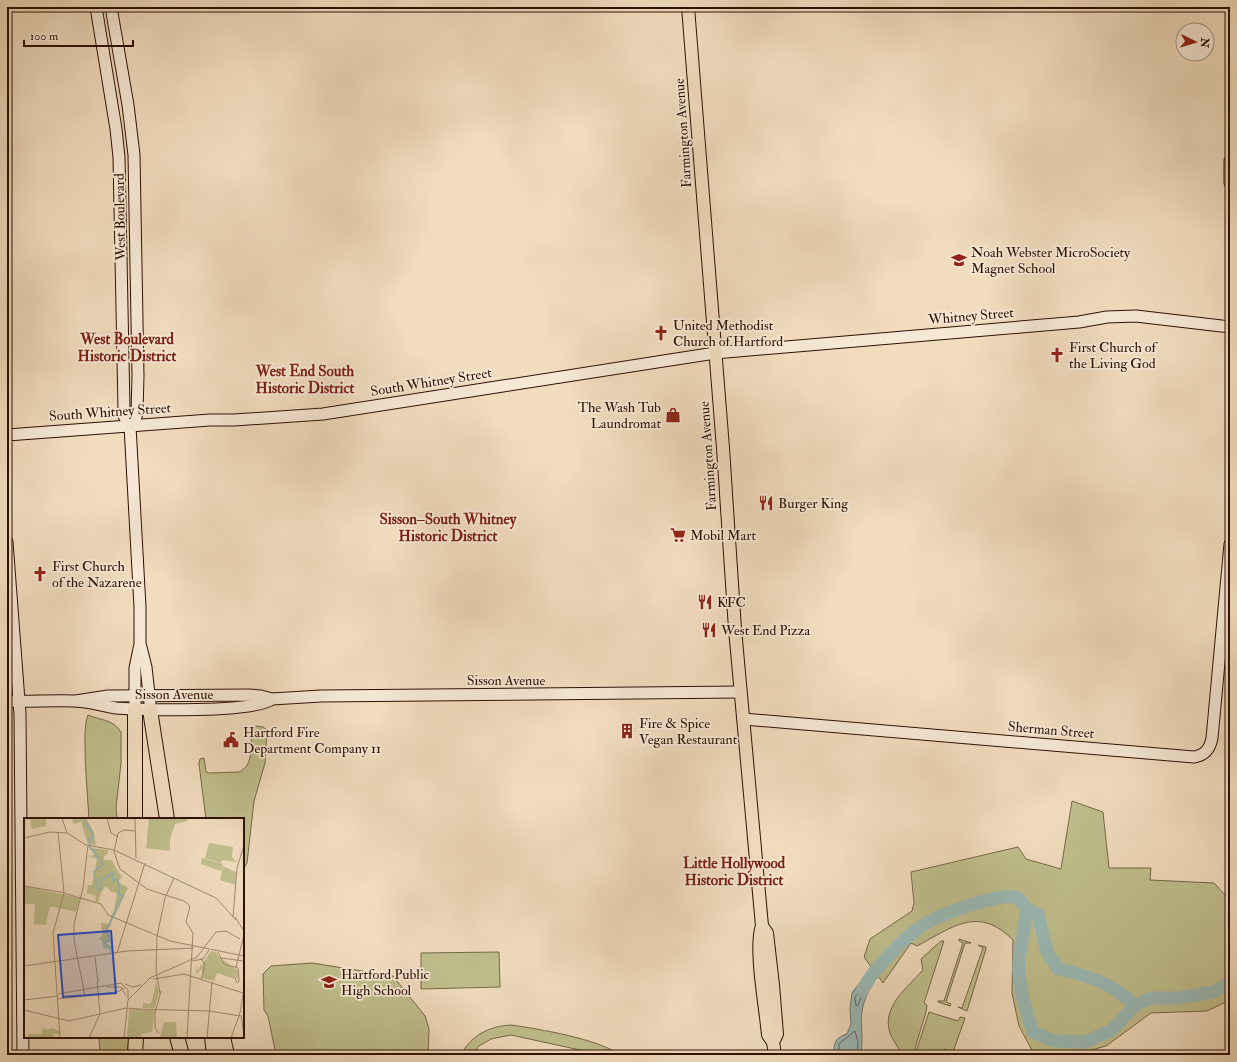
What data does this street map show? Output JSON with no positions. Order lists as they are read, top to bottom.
{
  "streets": {
    "main road": [
      "Farmington Avenue",
      "West Boulevard",
      "Whitney Street",
      "South Whitney Street",
      "Sisson Avenue",
      "Sherman Street"
    ]
  },
  "crossings": [
    ["Farmington Avenue", "Whitney Street"],
    ["Farmington Avenue", "South Whitney Street"],
    ["Farmington Avenue", "Sisson Avenue"],
    ["Farmington Avenue", "Sherman Street"],
    ["West Boulevard", "South Whitney Street"],
    ["West Boulevard", "Sisson Avenue"],
    ["Whitney Street", "South Whitney Street"]
  ],
  "districts": [
    "West Boulevard Historic District",
    "West End South Historic District",
    "Sisson–South Whitney Historic District",
    "Little Hollywood Historic District"
  ],
  "places": {
    "school or university": ["Noah Webster MicroSociety Magnet School", "Hartford Public High School"],
    "church": ["United Methodist Church of Hartford", "First Church of the Living God", "First Church of the Nazarene"],
    "shop": ["The Wash Tub Laundromat"],
    "restaurant": ["Burger King", "KFC", "West End Pizza"],
    "supermarket": ["Mobil Mart"],
    "building": ["Fire & Spice Vegan Restaurant"],
    "public building": ["Hartford Fire Department Company 11"]
  },
  "scale_bar": "100 m",
  "north": "right"
}
